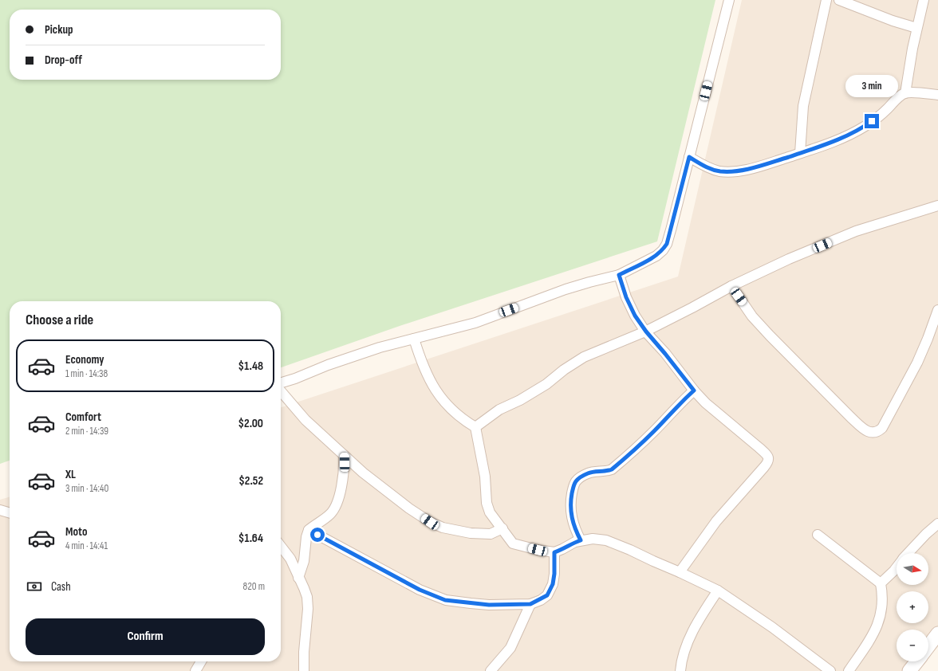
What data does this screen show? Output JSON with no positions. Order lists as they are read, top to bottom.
{
  "north": "right",
  "page": {
    "banner": ["Pickup", "Drop-off"],
    "bubble": "3 min",
    "heading": "Choose a ride",
    "list": [
      {
        "name": "Economy",
        "note": "1 min · 14:38",
        "value": "$1.48"
      },
      {
        "name": "Comfort",
        "note": "2 min · 14:39",
        "value": "$2.00"
      },
      {
        "name": "XL",
        "note": "3 min · 14:40",
        "value": "$2.52"
      },
      {
        "name": "Moto",
        "note": "4 min · 14:41",
        "value": "$1.64"
      }
    ],
    "map_buttons": ["+", "−"],
    "pay": ["Cash", "820 m"],
    "buttons": "Confirm"
  }
}
